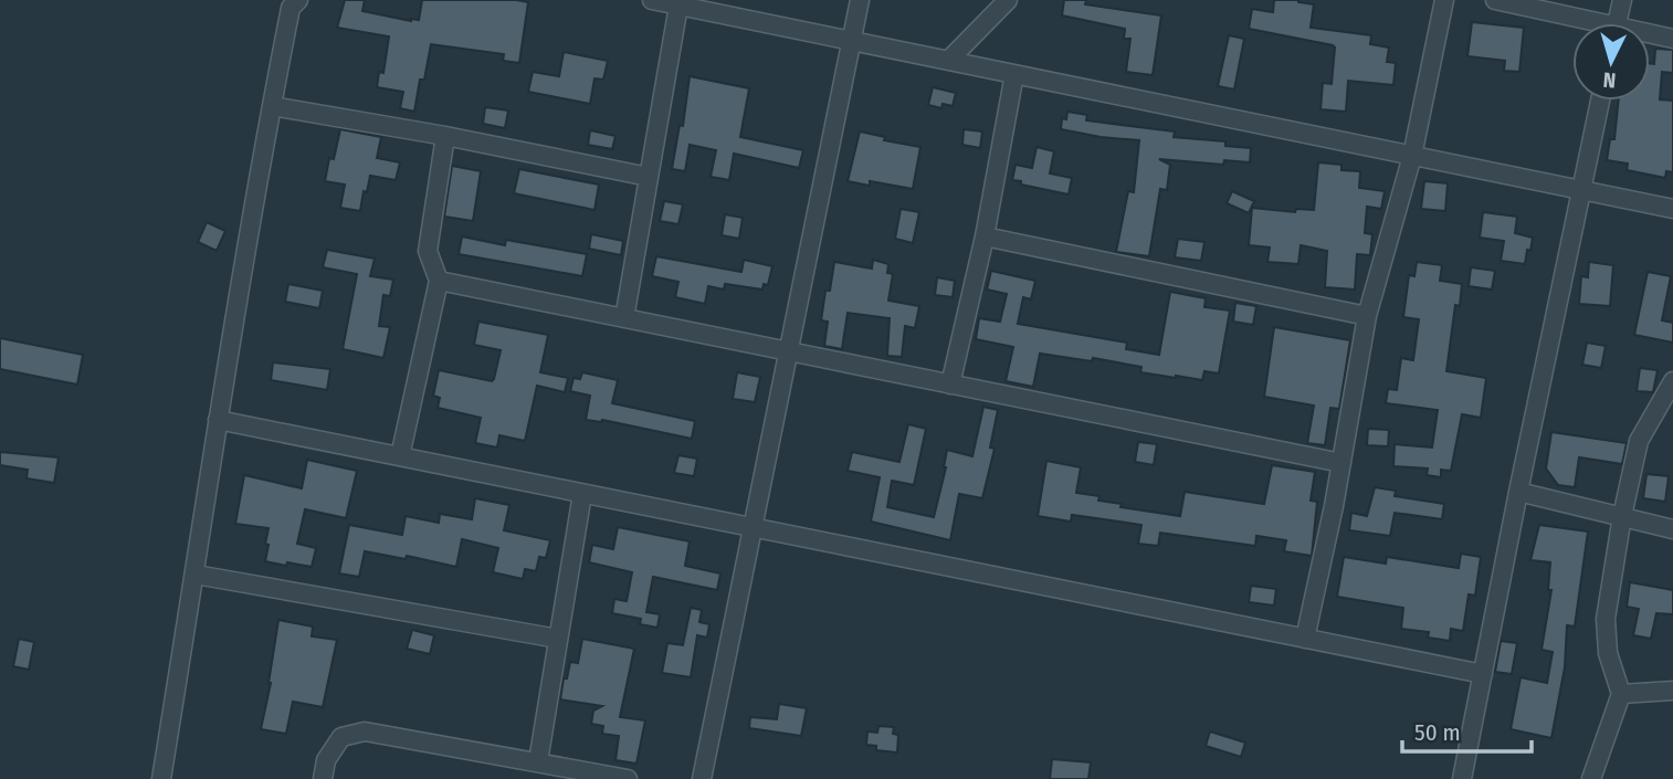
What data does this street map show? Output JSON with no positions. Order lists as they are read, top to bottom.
{
  "scale_bar": "50 m",
  "north": "bottom"
}
